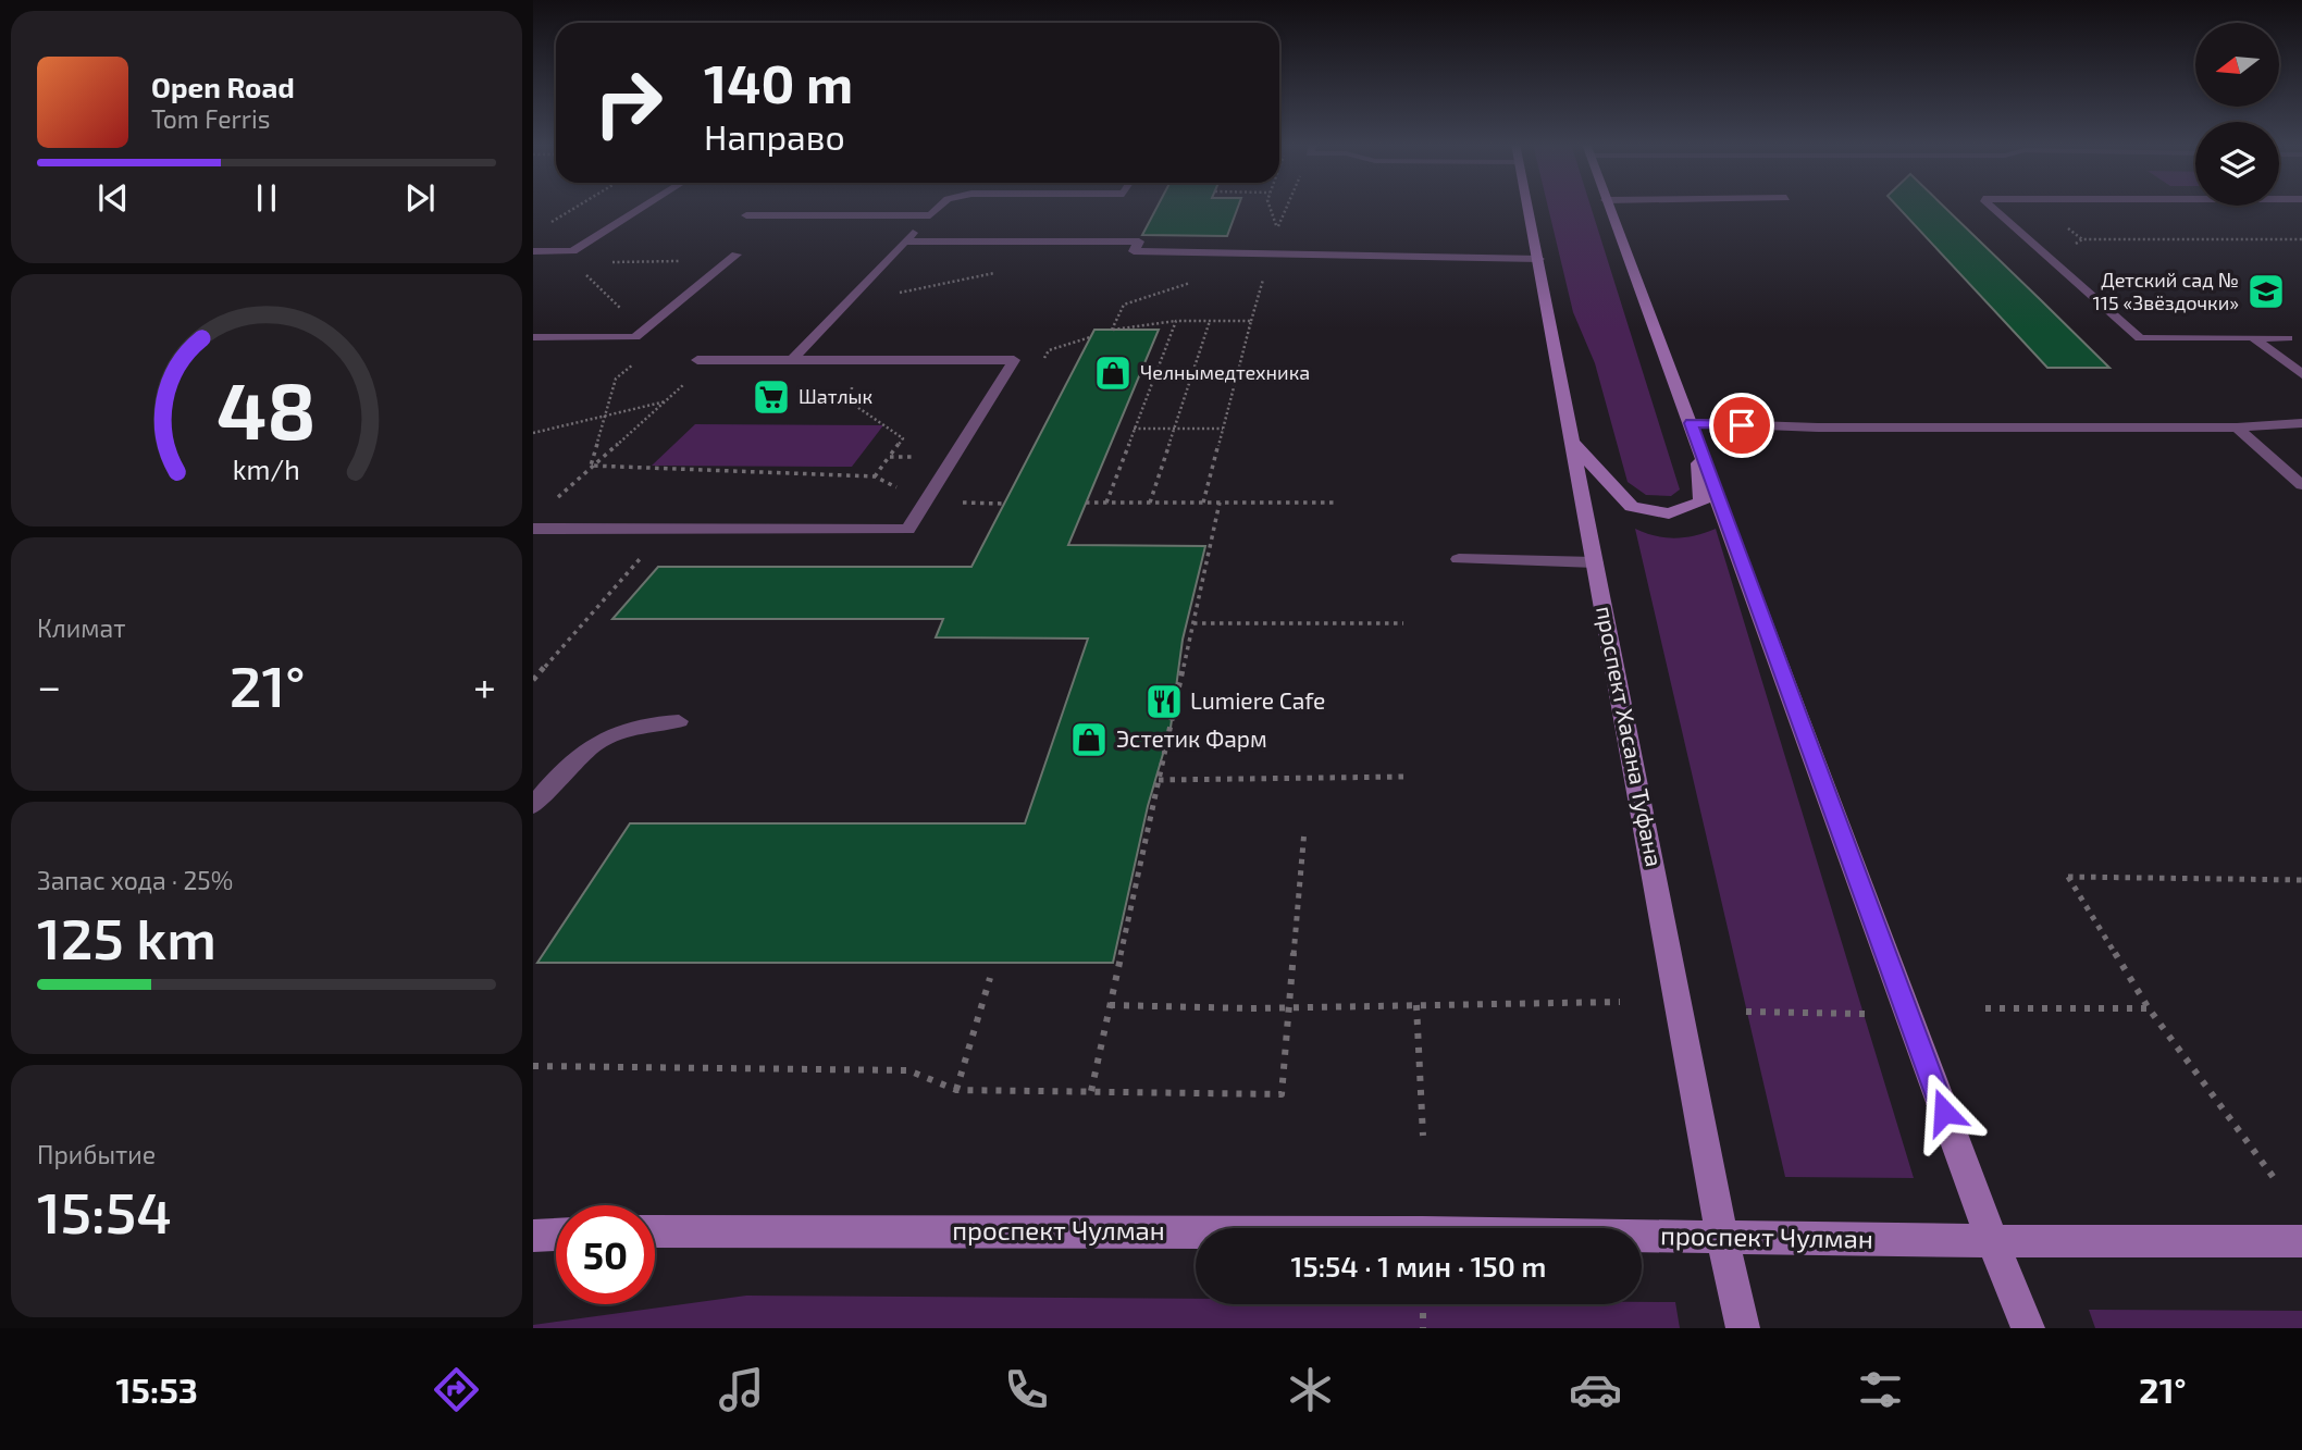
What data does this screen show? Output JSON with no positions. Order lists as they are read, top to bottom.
{
  "streets": {
    "main road": ["проспект Хасана Туфана", "проспект Чулман"]
  },
  "crossings": [
    ["проспект Хасана Туфана", "проспект Чулман"]
  ],
  "places": {
    "school or university": ["Детский сад № 115 «Звёздочки»"],
    "shop": ["Челнымедтехника", "Эстетик Фарм"],
    "supermarket": ["Шатлык"],
    "restaurant": ["Lumiere Cafe"]
  },
  "north": "left",
  "page": {
    "turn": ["140 m", "Направо"],
    "song": ["Open Road", "Tom Ferris"],
    "tile": [
      "Климат",
      ["Запас хода · 25%", "125 km"],
      ["Прибытие", "15:54"]
    ],
    "heat": ["−", "21°", "+"],
    "limit": "50",
    "trip": "15:54 · 1 мин · 150 m",
    "tabs": ["15:53", "21°"],
    "gauge": ["48", "km/h"]
  }
}
